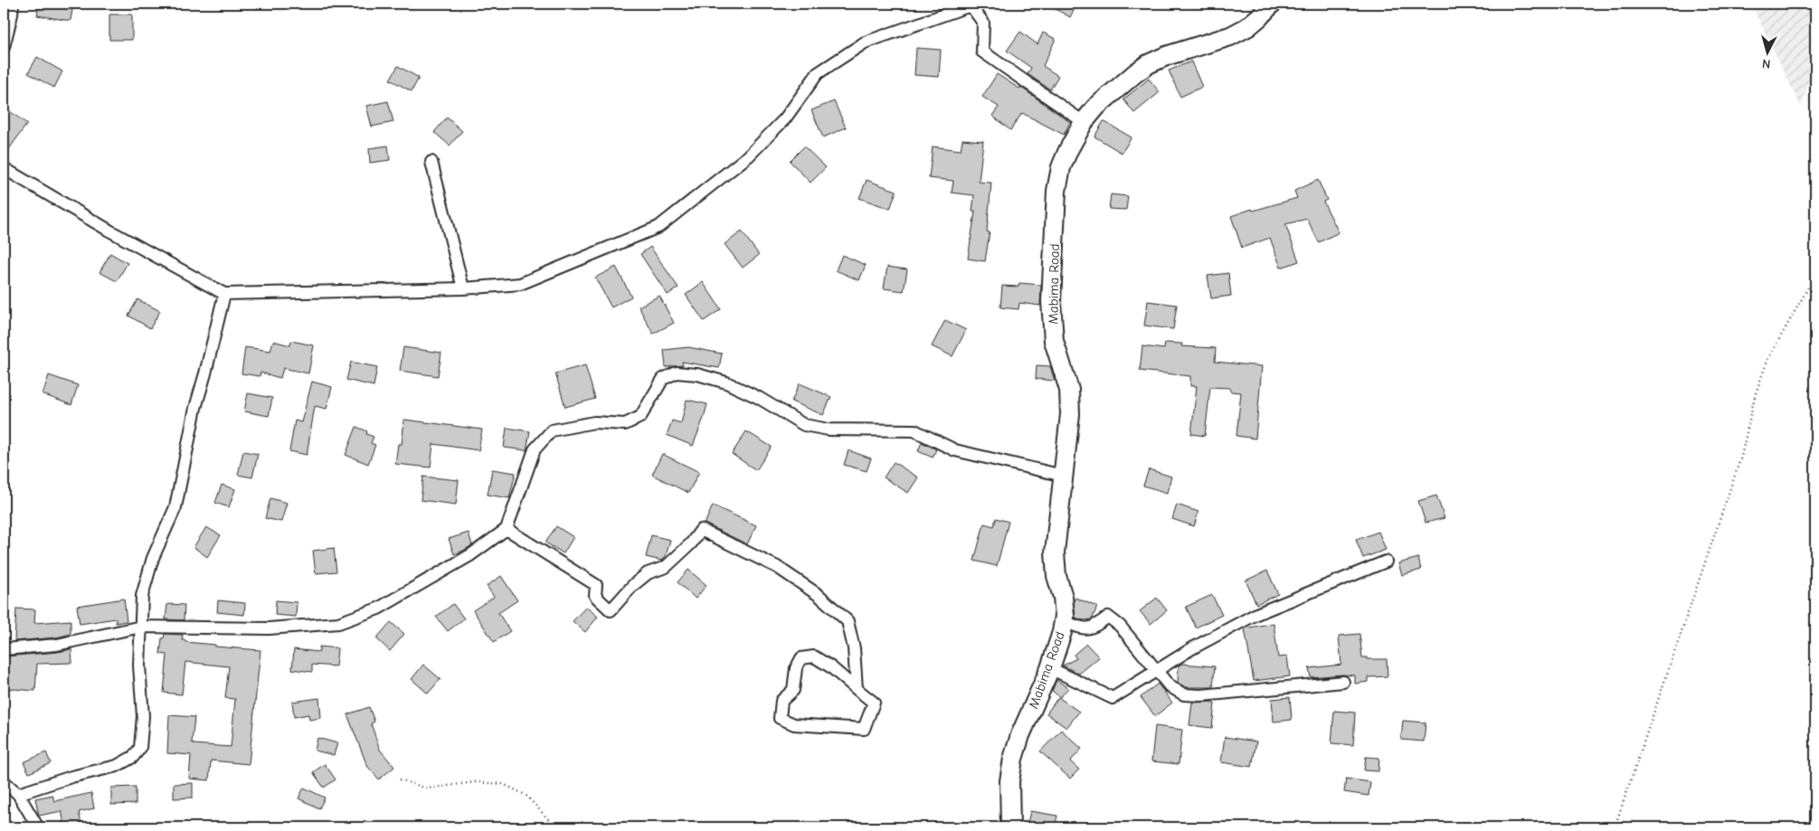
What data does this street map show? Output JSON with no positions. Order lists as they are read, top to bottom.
{
  "streets": {
    "main road": ["Mabima Road"]
  },
  "north": "bottom"
}
